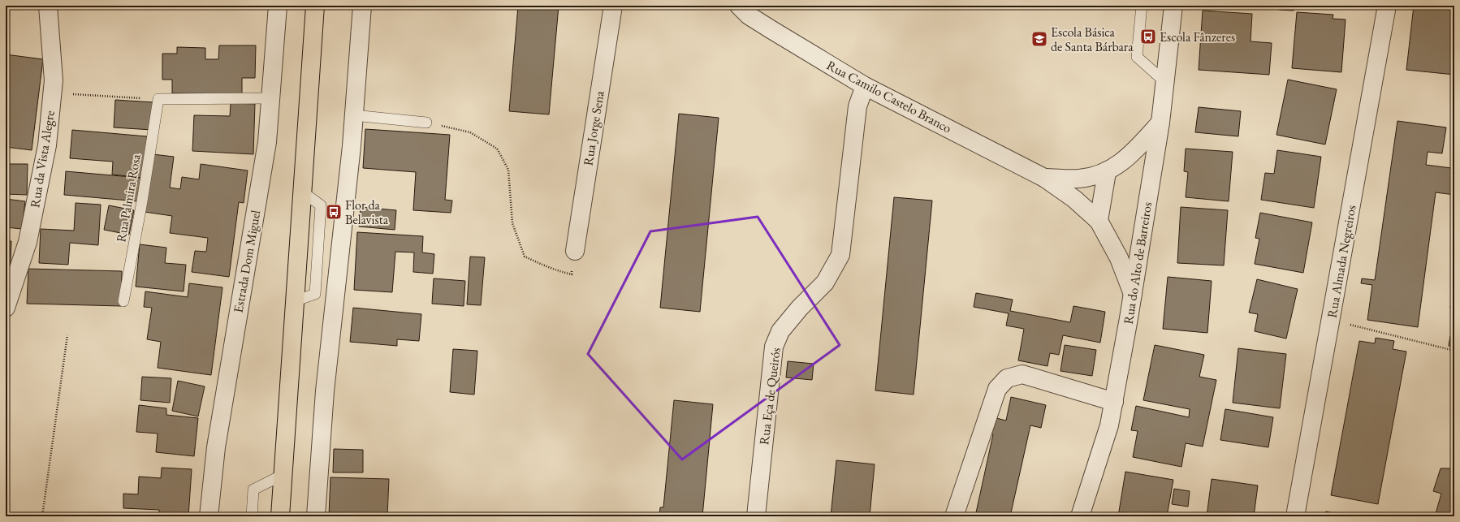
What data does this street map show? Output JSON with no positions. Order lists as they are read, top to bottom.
{
  "streets": {
    "street": [
      "Rua Camilo Castelo Branco",
      "Rua Jorge Sena",
      "Rua da Vista Alegre",
      "Estrada Dom Miguel",
      "Rua Almada Negreiros",
      "Rua do Alto de Barreiros",
      "Rua Eça de Queirós"
    ],
    "lane": ["Rua Palmira Rosa"]
  },
  "crossings": [
    ["Rua Camilo Castelo Branco", "Rua do Alto de Barreiros"],
    ["Rua Camilo Castelo Branco", "Rua Eça de Queirós"]
  ],
  "places": {
    "bus stop": ["Escola Fânzeres", "Flor da Belavista"],
    "school or university": ["Escola Básica de Santa Bárbara"]
  }
}
